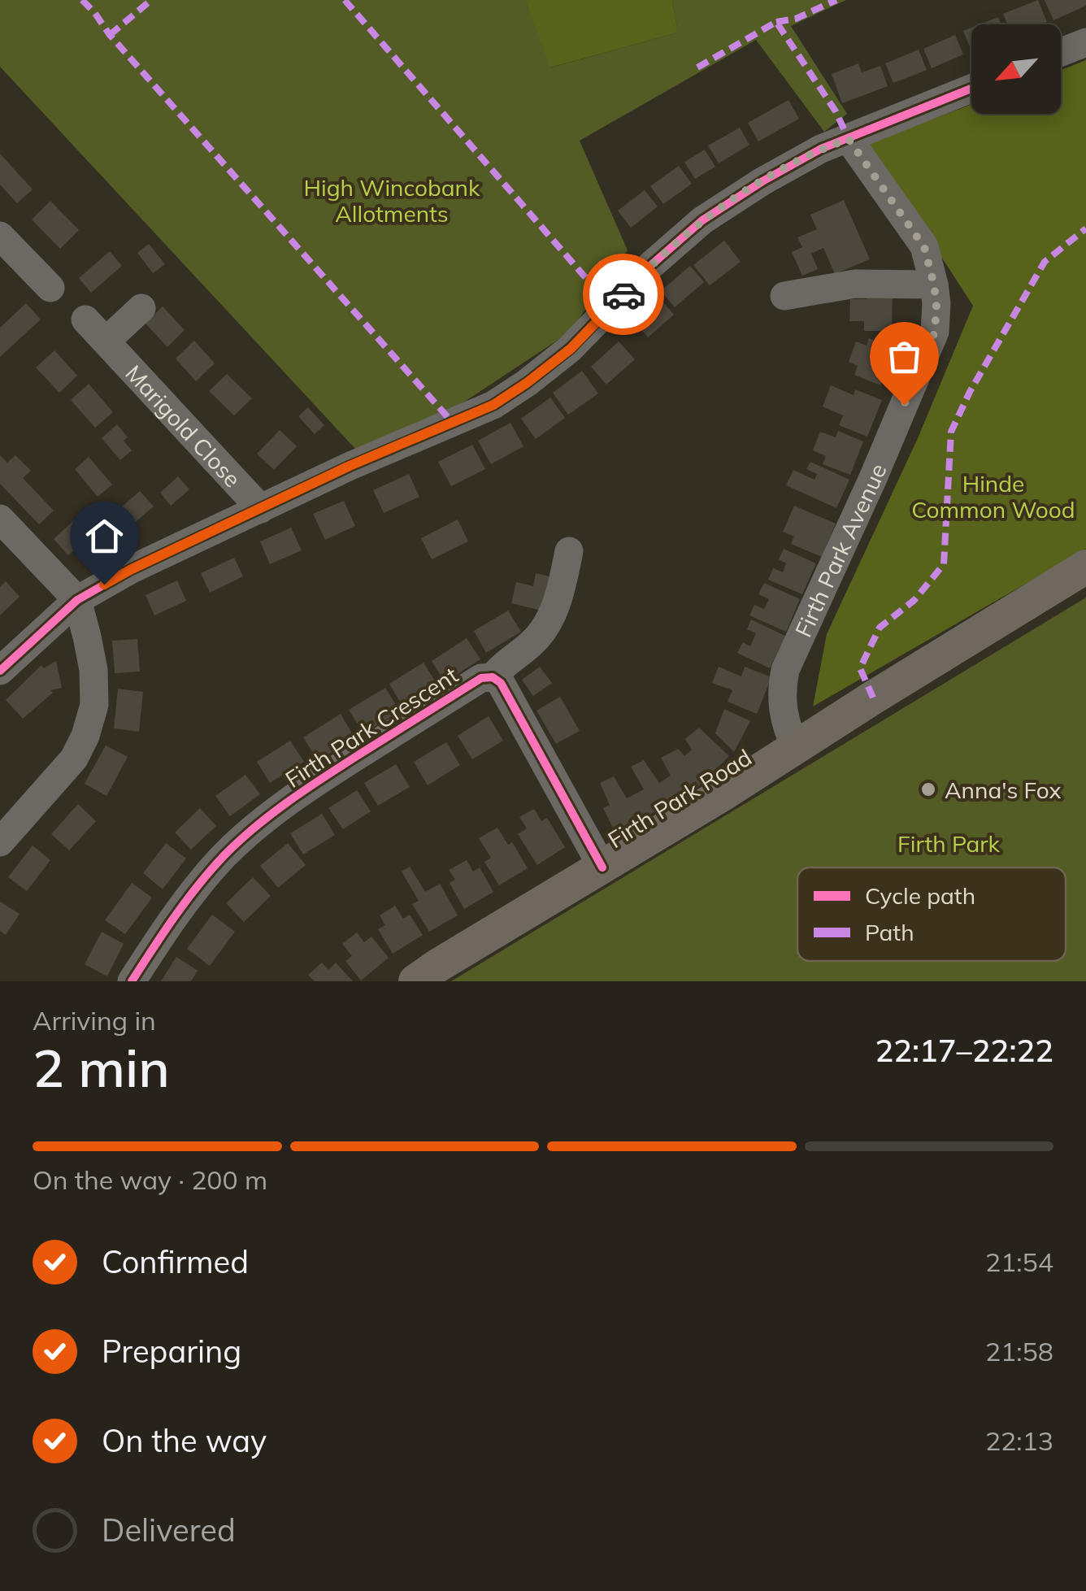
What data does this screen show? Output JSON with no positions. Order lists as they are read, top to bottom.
{
  "streets": {
    "main road": ["Firth Park Road"],
    "street": ["Marigold Close", "Firth Park Avenue", "Firth Park Crescent"]
  },
  "crossings": [
    ["Firth Park Avenue", "Firth Park Road"],
    ["Firth Park Crescent", "Firth Park Road"]
  ],
  "parks": ["High Wincobank Allotments", "Hinde Common Wood", "Firth Park"],
  "places": ["Anna's Fox"],
  "legend": ["Cycle path", "Path"],
  "north": "bottom left",
  "page": {
    "heading": ["2 min", "Arriving in", "22:17–22:22"],
    "bar": "On the way · 200 m",
    "list": [
      ["Confirmed", "21:54"],
      ["Preparing", "21:58"],
      ["On the way", "22:13"],
      "Delivered"
    ]
  }
}
